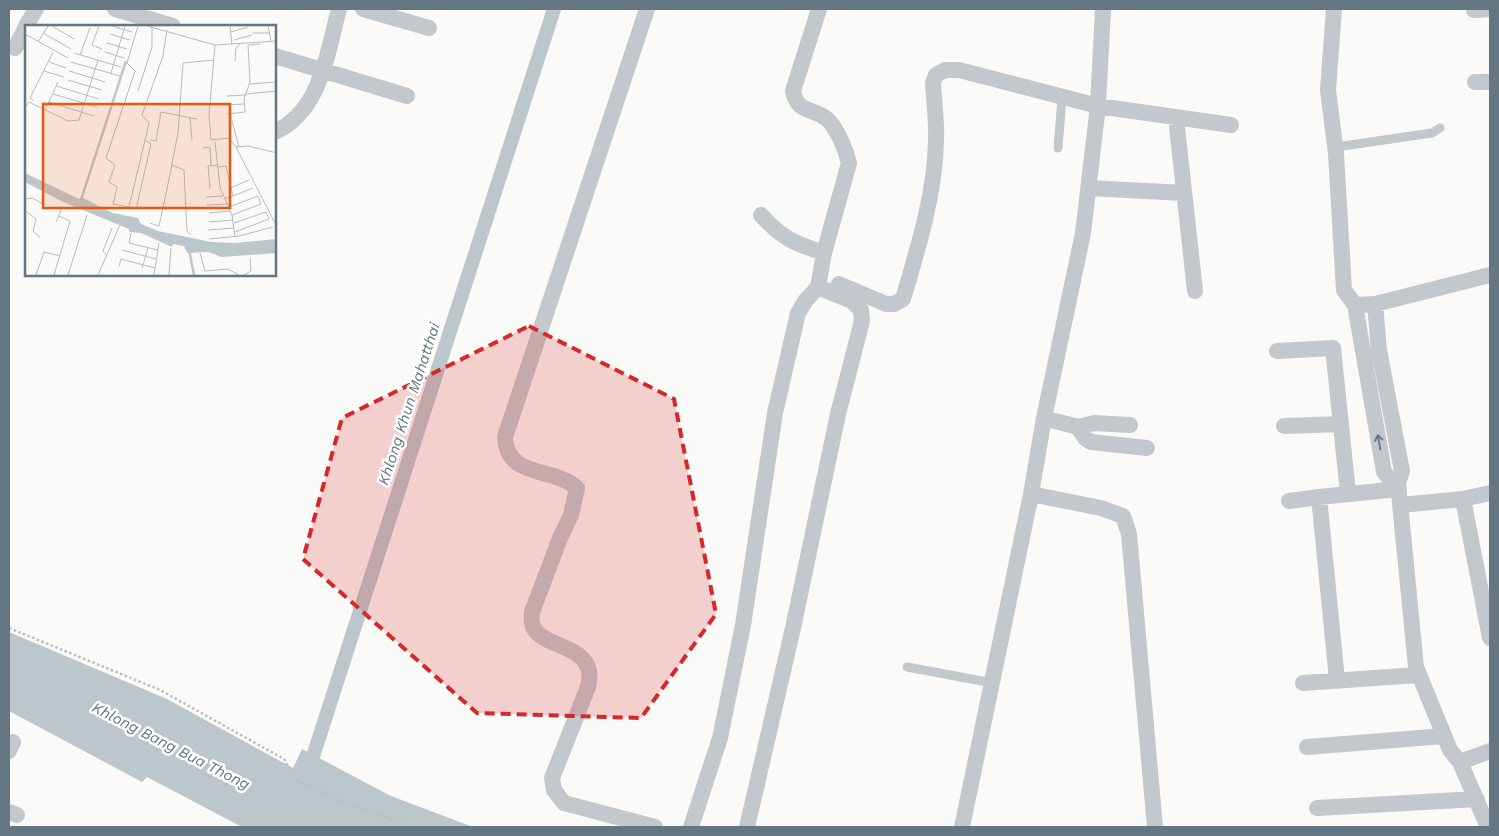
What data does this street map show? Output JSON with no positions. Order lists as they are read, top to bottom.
{
  "water": ["Khlong Khun Mahatthai", "Khlong Bang Bua Thong"]
}
